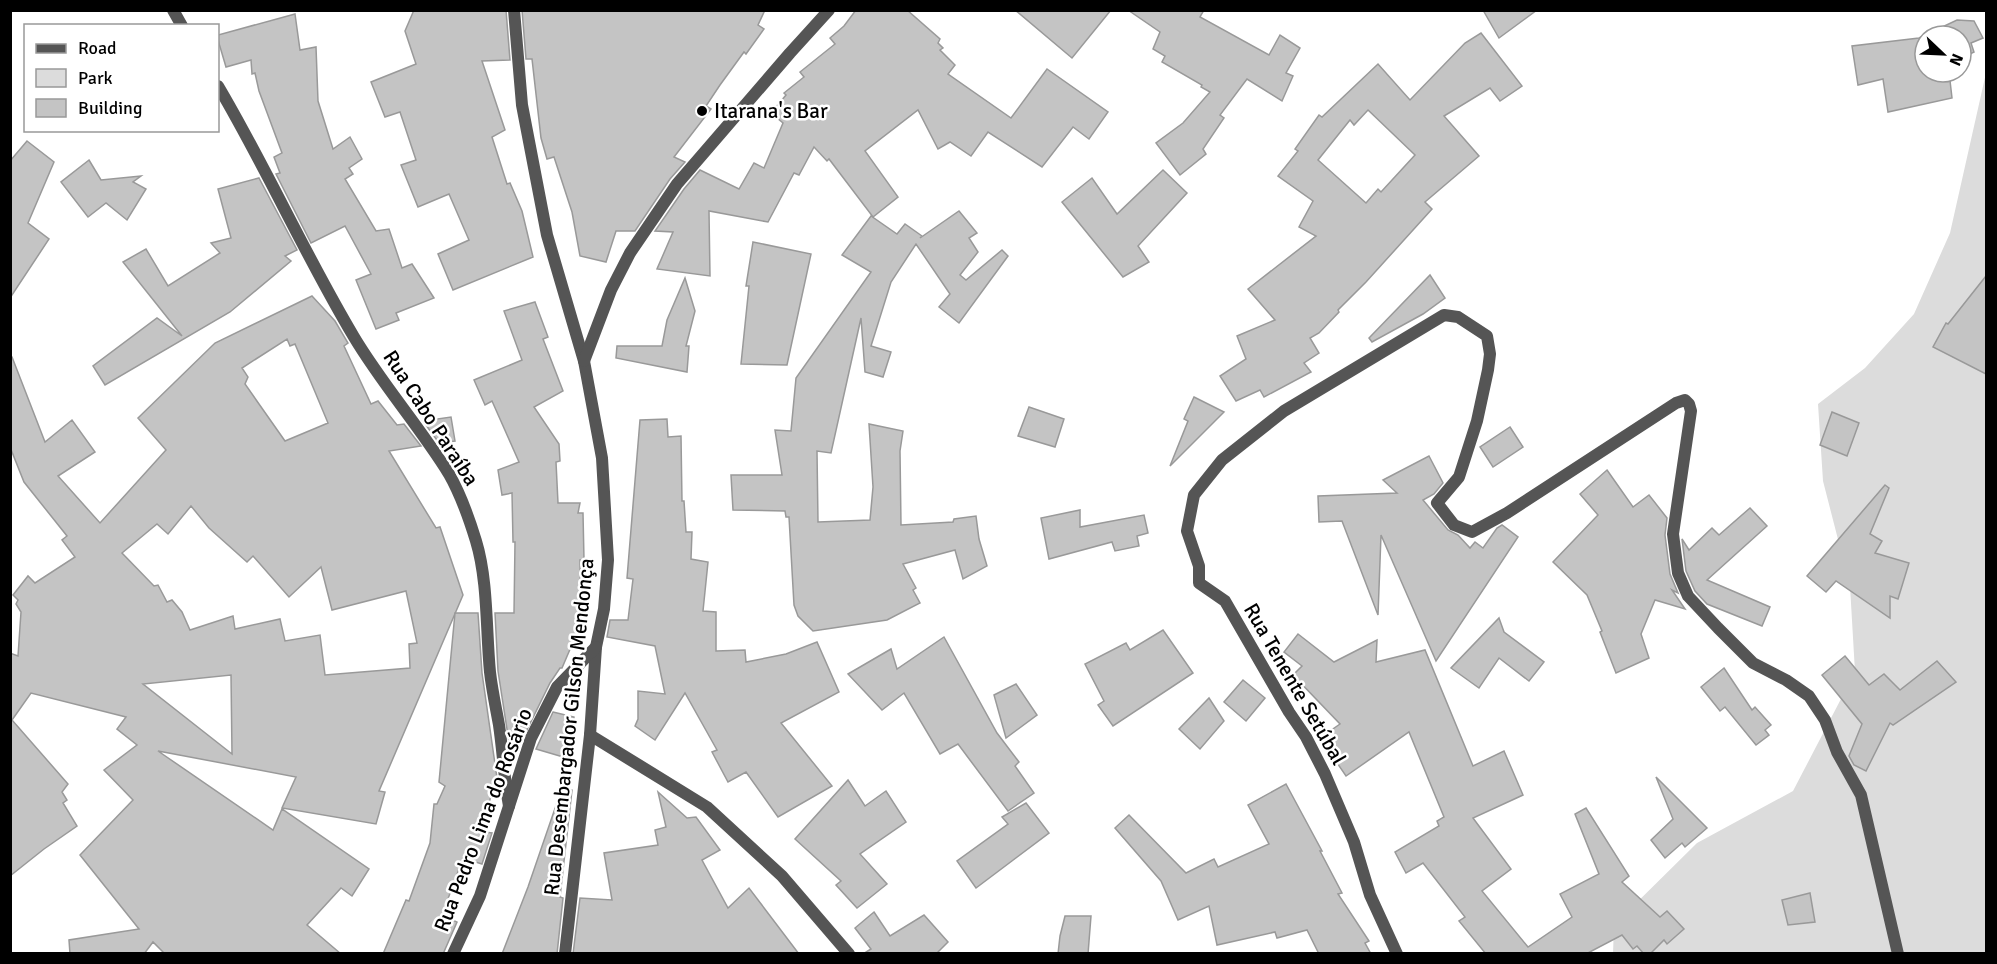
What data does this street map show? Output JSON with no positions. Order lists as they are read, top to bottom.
{
  "streets": {
    "street": [
      "Rua Cabo Paraíba",
      "Rua Tenente Setúbal",
      "Rua Desembargador Gilson Mendonça",
      "Rua Pedro Lima do Rosário"
    ]
  },
  "crossings": [
    ["Rua Cabo Paraíba", "Rua Pedro Lima do Rosário"],
    ["Rua Desembargador Gilson Mendonça", "Rua Pedro Lima do Rosário"]
  ],
  "places": ["Itarana's Bar"],
  "legend": ["Road", "Park", "Building"],
  "north": "bottom right"
}
